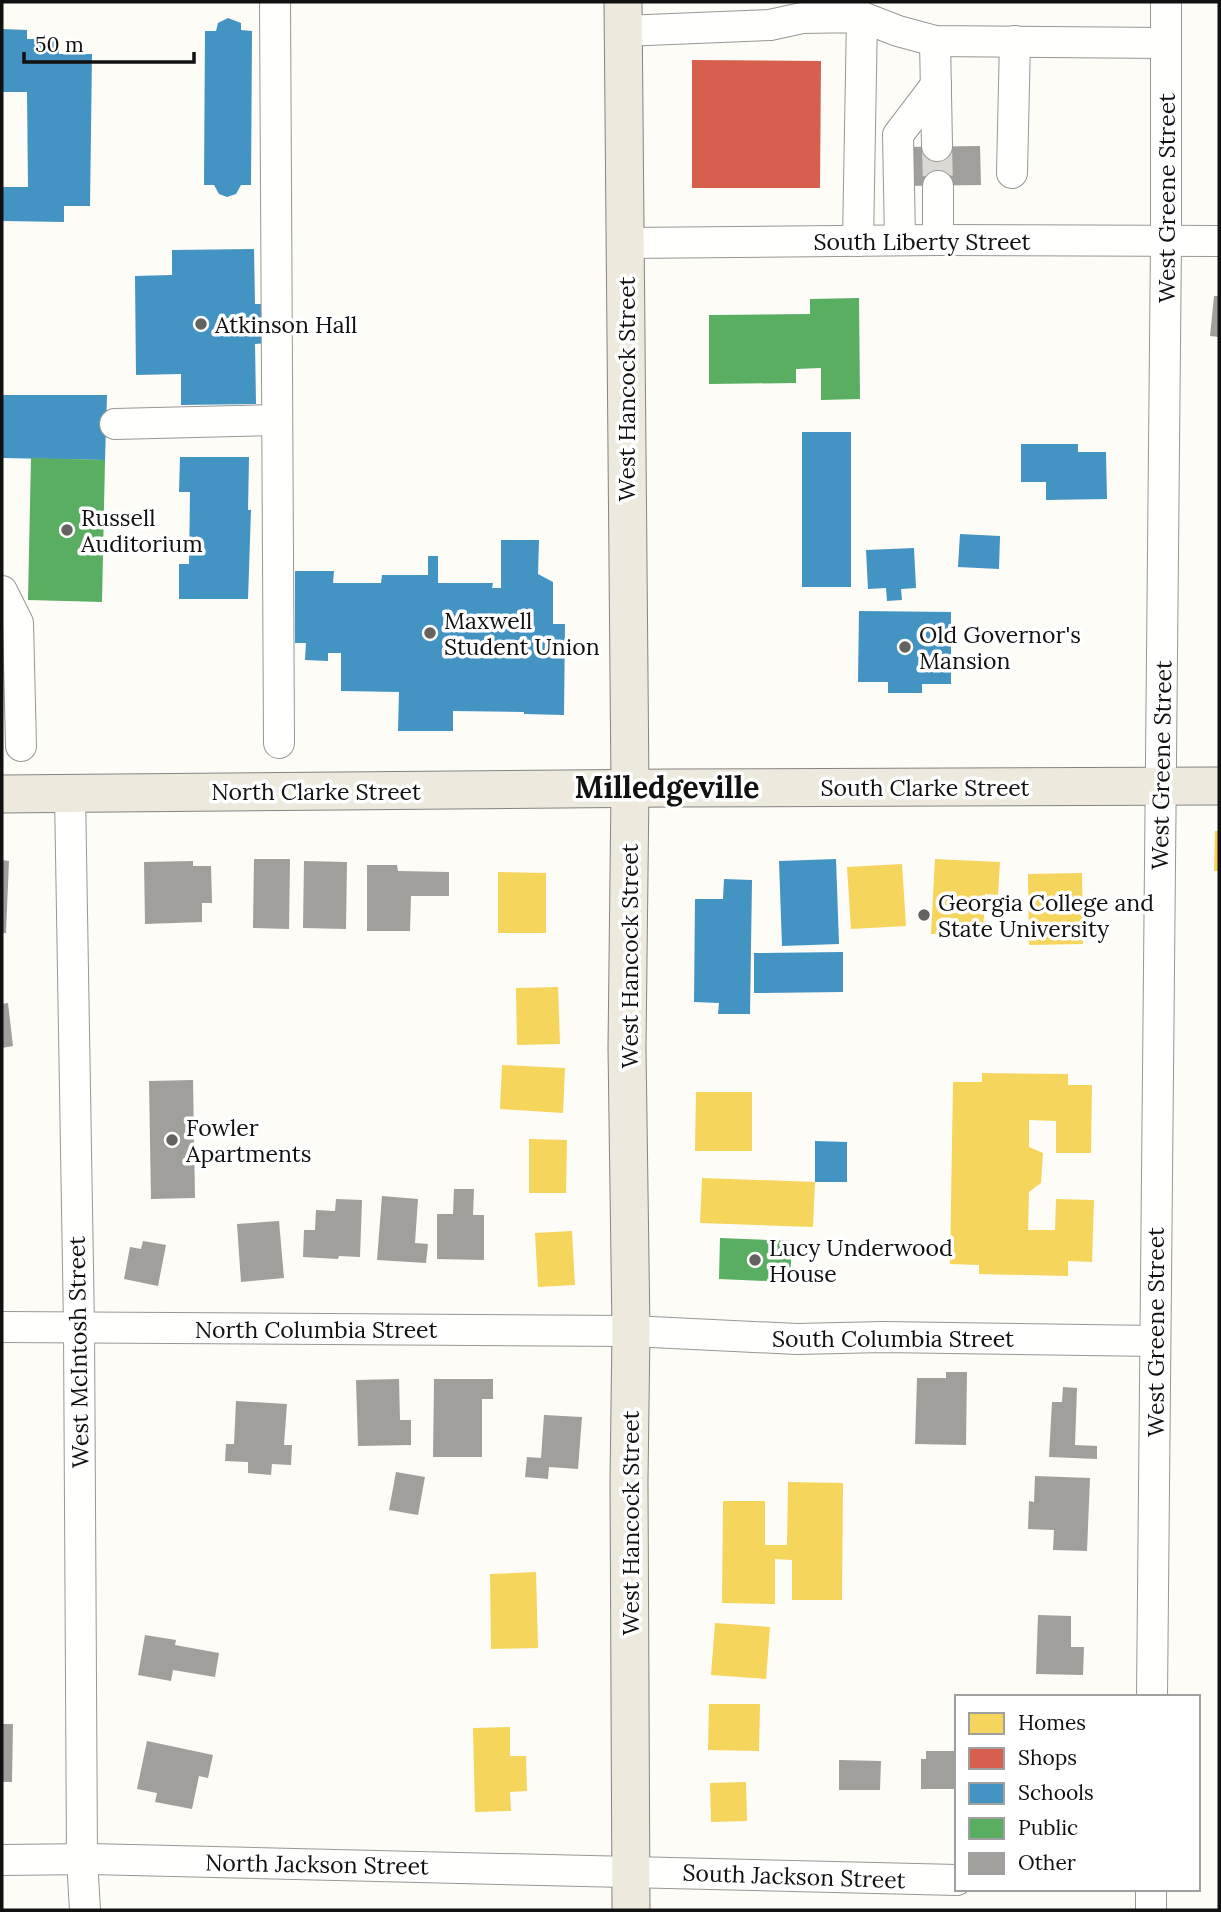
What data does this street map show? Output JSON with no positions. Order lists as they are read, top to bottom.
{
  "streets": {
    "main road": ["West Hancock Street", "South Clarke Street", "North Clarke Street"],
    "street": [
      "West Greene Street",
      "South Liberty Street",
      "North Columbia Street",
      "South Columbia Street",
      "West McIntosh Street",
      "North Jackson Street",
      "South Jackson Street"
    ]
  },
  "crossings": [
    ["West Greene Street", "South Liberty Street"],
    ["West Greene Street", "South Clarke Street"],
    ["West Greene Street", "South Columbia Street"],
    ["South Liberty Street", "West Hancock Street"],
    ["West Hancock Street", "South Clarke Street"],
    ["West Hancock Street", "North Clarke Street"],
    ["West Hancock Street", "North Columbia Street"],
    ["West Hancock Street", "South Columbia Street"],
    ["West Hancock Street", "North Jackson Street"],
    ["West Hancock Street", "South Jackson Street"],
    ["South Clarke Street", "North Clarke Street"],
    ["North Clarke Street", "West McIntosh Street"],
    ["North Columbia Street", "South Columbia Street"],
    ["North Columbia Street", "West McIntosh Street"],
    ["West McIntosh Street", "North Jackson Street"],
    ["North Jackson Street", "South Jackson Street"]
  ],
  "districts": ["Milledgeville"],
  "places": [
    "Atkinson Hall",
    "Russell Auditorium",
    "Maxwell Student Union",
    "Old Governor's Mansion",
    "Georgia College and State University",
    "Fowler Apartments",
    "Lucy Underwood House"
  ],
  "legend": [
    "Homes",
    "Shops",
    "Schools",
    "Public",
    "Other"
  ],
  "scale_bar": "50 m"
}
